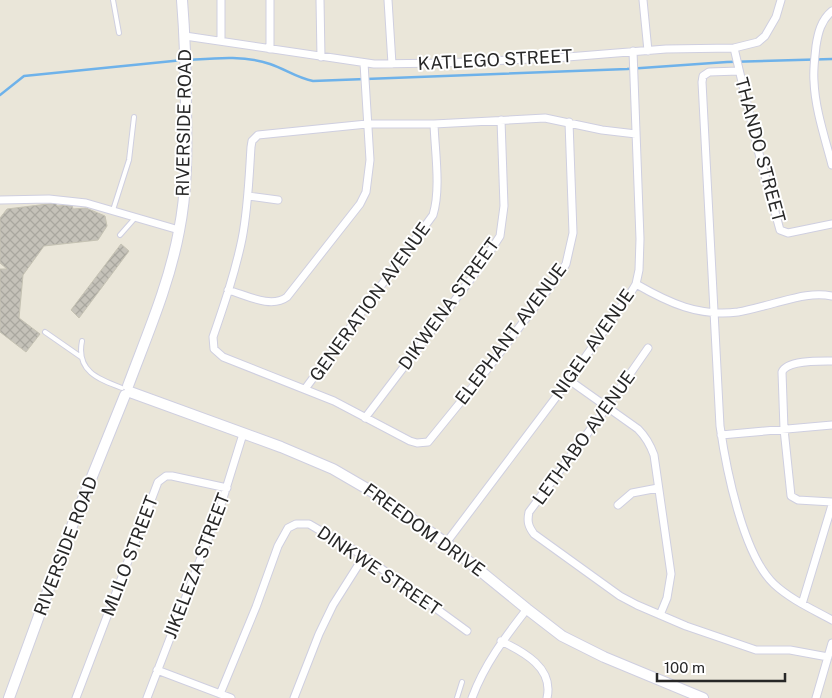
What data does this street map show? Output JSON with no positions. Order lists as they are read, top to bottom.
{
  "streets": {
    "street": [
      "KATLEGO STREET",
      "RIVERSIDE ROAD",
      "THANDO STREET",
      "GENERATION AVENUE",
      "DIKWENA STREET",
      "ELEPHANT AVENUE",
      "NIGEL AVENUE",
      "LETHABO AVENUE",
      "FREEDOM DRIVE",
      "MLILO STREET",
      "JIKELEZA STREET",
      "DINKWE STREET"
    ]
  },
  "crossings": [
    ["KATLEGO STREET", "RIVERSIDE ROAD"],
    ["KATLEGO STREET", "THANDO STREET"],
    ["KATLEGO STREET", "NIGEL AVENUE"],
    ["RIVERSIDE ROAD", "FREEDOM DRIVE"],
    ["GENERATION AVENUE", "ELEPHANT AVENUE"],
    ["DIKWENA STREET", "ELEPHANT AVENUE"],
    ["NIGEL AVENUE", "FREEDOM DRIVE"],
    ["FREEDOM DRIVE", "JIKELEZA STREET"],
    ["MLILO STREET", "JIKELEZA STREET"]
  ],
  "scale_bar": "100 m"
}
